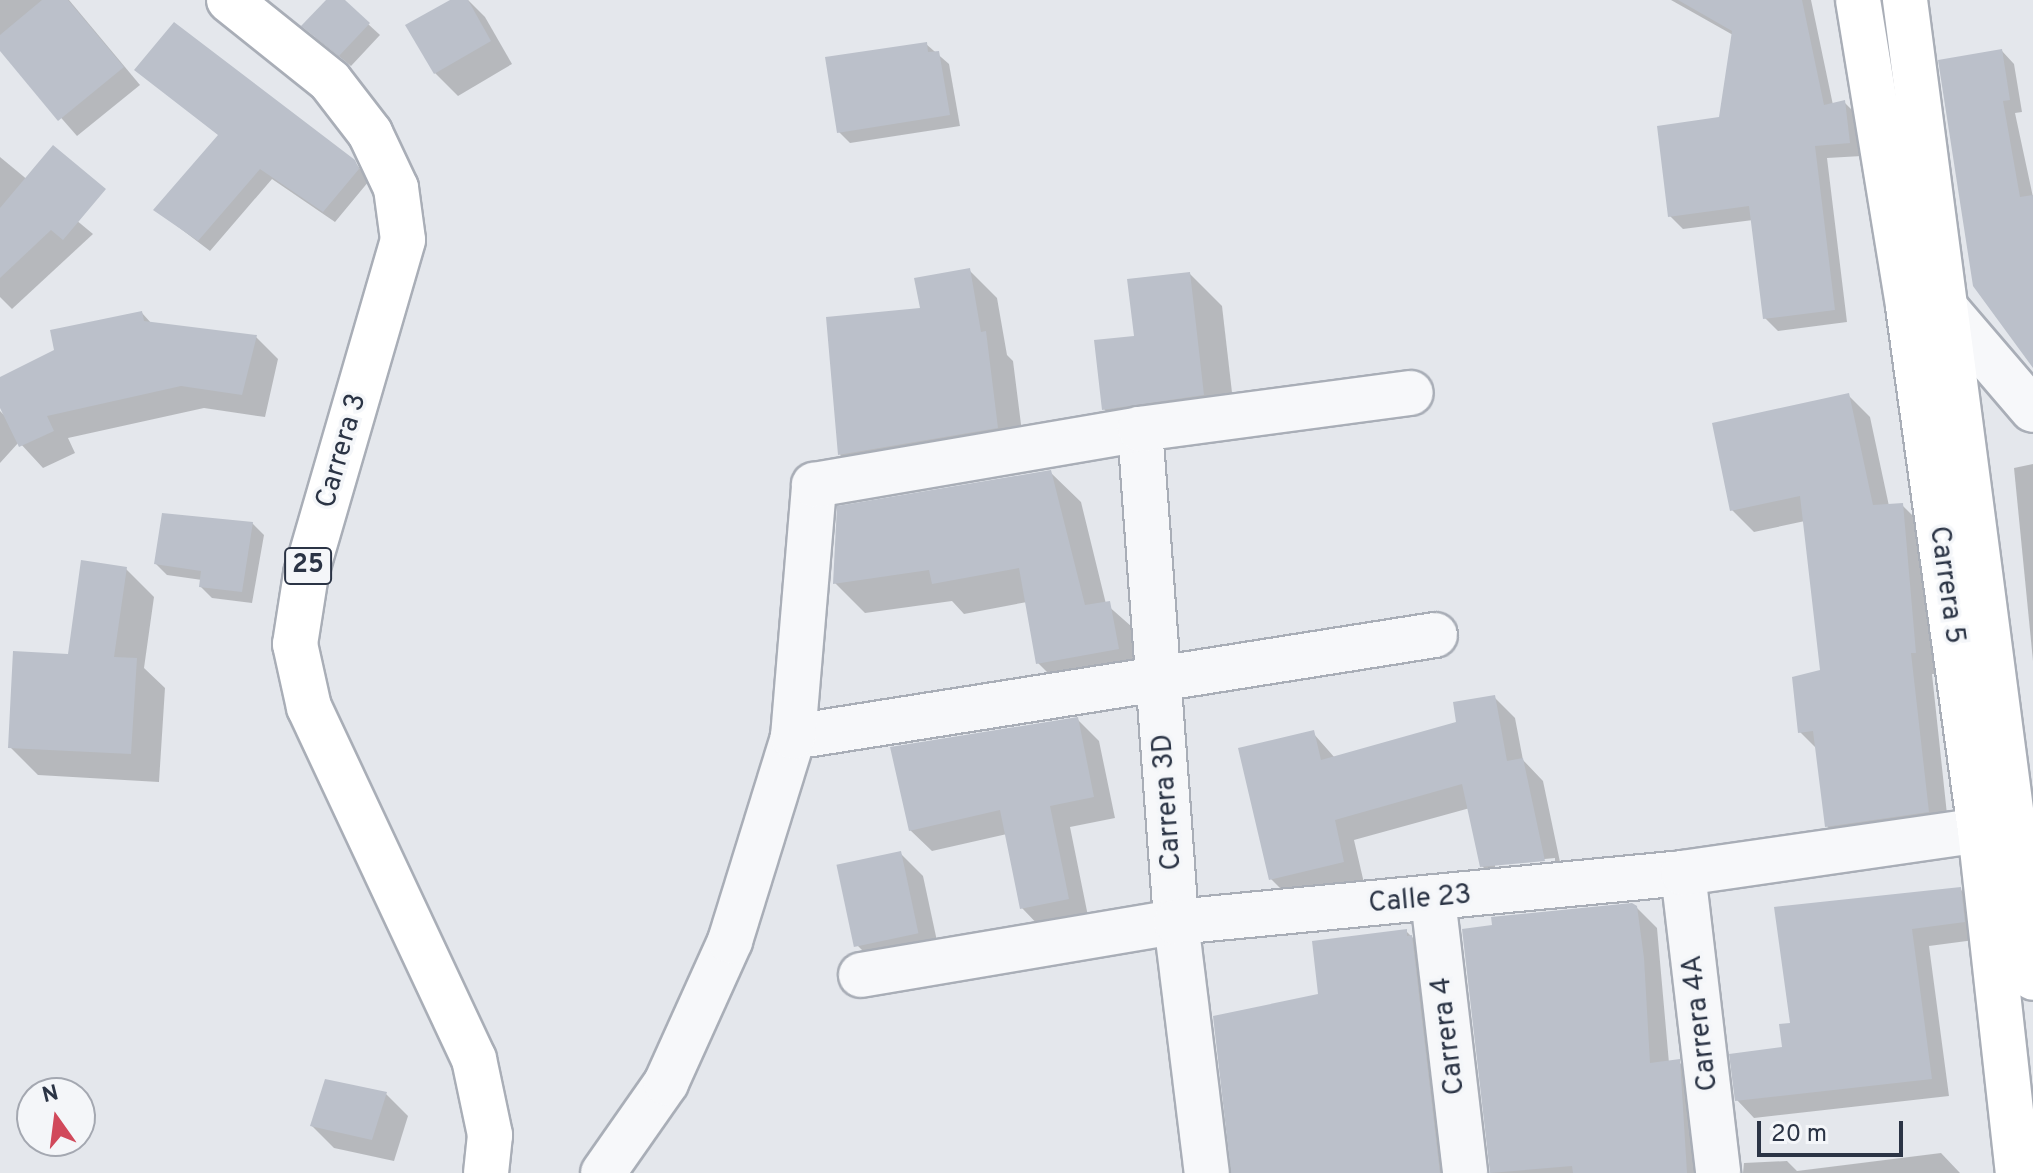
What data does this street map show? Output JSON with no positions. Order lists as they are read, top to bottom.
{
  "streets": {
    "street": [
      "Carrera 3",
      "25",
      "Carrera 5",
      "Carrera 3D",
      "Calle 23",
      "Carrera 4A",
      "Carrera 4"
    ]
  },
  "crossings": [
    ["Carrera 5", "Calle 23"],
    ["Carrera 3D", "Calle 23"],
    ["Calle 23", "Carrera 4A"],
    ["Calle 23", "Carrera 4"]
  ],
  "scale_bar": "20 m",
  "north": "top"
}
